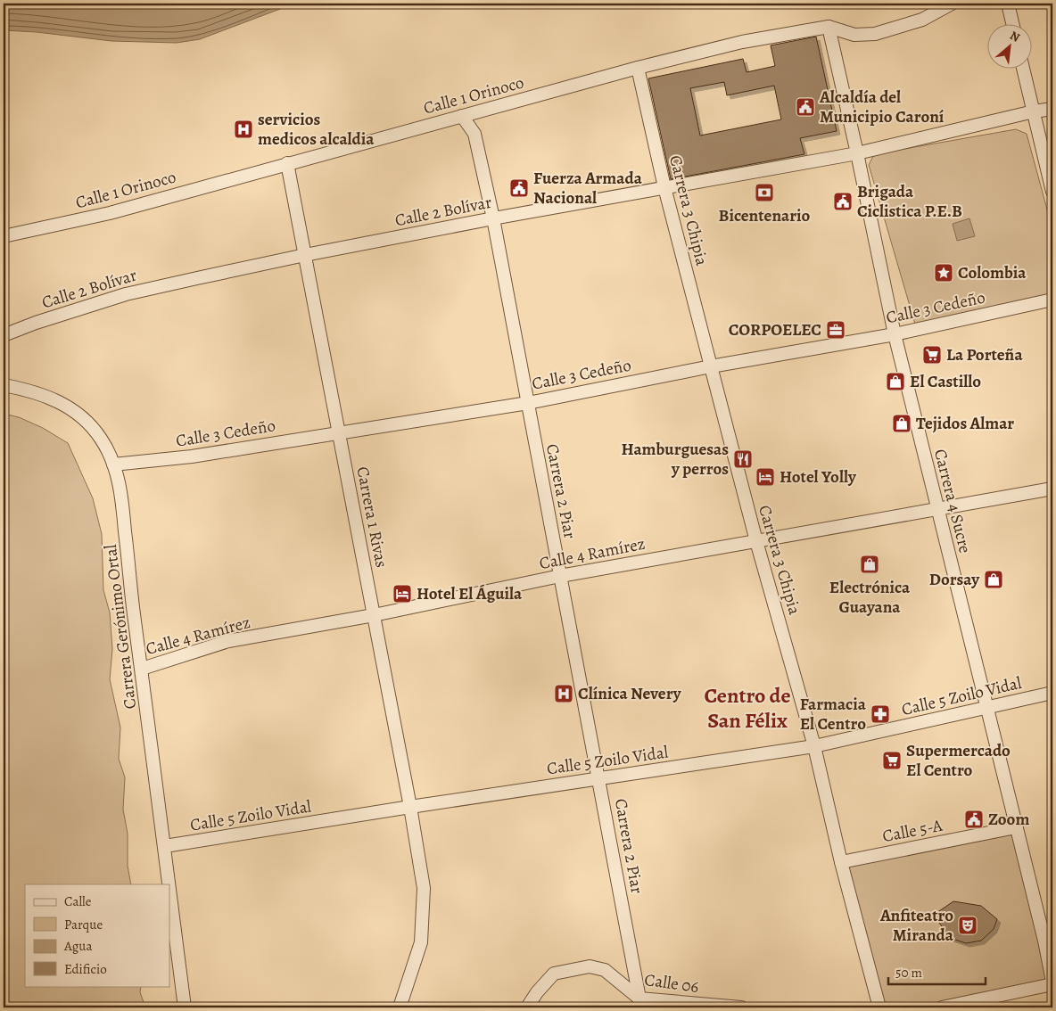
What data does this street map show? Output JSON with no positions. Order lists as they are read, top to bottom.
{
  "streets": {
    "street": [
      "Calle 1 Orinoco",
      "Carrera 3 Chipia",
      "Calle 2 Bolívar",
      "Calle 3 Cedeño",
      "Carrera 2 Piar",
      "Carrera 4 Sucre",
      "Carrera 1 Rivas",
      "Calle 4 Ramírez",
      "Carrera Gerónimo Ortal",
      "Calle 5 Zoilo Vidal",
      "Calle 5-A",
      "Calle 06"
    ]
  },
  "crossings": [
    ["Calle 1 Orinoco", "Carrera 3 Chipia"],
    ["Calle 1 Orinoco", "Carrera 2 Piar"],
    ["Calle 1 Orinoco", "Carrera 4 Sucre"],
    ["Calle 1 Orinoco", "Carrera 1 Rivas"],
    ["Carrera 3 Chipia", "Calle 2 Bolívar"],
    ["Carrera 3 Chipia", "Calle 3 Cedeño"],
    ["Carrera 3 Chipia", "Calle 4 Ramírez"],
    ["Carrera 3 Chipia", "Calle 5 Zoilo Vidal"],
    ["Carrera 3 Chipia", "Calle 5-A"],
    ["Calle 2 Bolívar", "Carrera 2 Piar"],
    ["Calle 2 Bolívar", "Carrera 4 Sucre"],
    ["Calle 2 Bolívar", "Carrera 1 Rivas"],
    ["Calle 3 Cedeño", "Carrera 2 Piar"],
    ["Calle 3 Cedeño", "Carrera 4 Sucre"],
    ["Calle 3 Cedeño", "Carrera 1 Rivas"],
    ["Calle 3 Cedeño", "Carrera Gerónimo Ortal"],
    ["Carrera 2 Piar", "Calle 4 Ramírez"],
    ["Carrera 2 Piar", "Calle 5 Zoilo Vidal"],
    ["Carrera 2 Piar", "Calle 06"],
    ["Carrera 4 Sucre", "Calle 4 Ramírez"],
    ["Carrera 4 Sucre", "Calle 5 Zoilo Vidal"],
    ["Carrera 4 Sucre", "Calle 5-A"],
    ["Carrera 1 Rivas", "Calle 4 Ramírez"],
    ["Carrera 1 Rivas", "Calle 5 Zoilo Vidal"],
    ["Calle 4 Ramírez", "Carrera Gerónimo Ortal"],
    ["Carrera Gerónimo Ortal", "Calle 5 Zoilo Vidal"]
  ],
  "districts": ["Centro de San Félix"],
  "places": {
    "public building": [
      "Alcaldía del Municipio Caroní",
      "Fuerza Armada Nacional",
      "Brigada Ciclistica P.E.B",
      "Zoom"
    ],
    "hospital": ["servicios medicos alcaldia", "Clínica Nevery"],
    "bank": ["Bicentenario"],
    "place": ["Colombia"],
    "office": ["CORPOELEC"],
    "supermarket": ["La Porteña", "Supermercado El Centro"],
    "shop": [
      "El Castillo",
      "Tejidos Almar",
      "Electrónica Guayana",
      "Dorsay"
    ],
    "restaurant": ["Hamburguesas y perros"],
    "hotel": ["Hotel Yolly", "Hotel El Águila"],
    "pharmacy": ["Farmacia El Centro"],
    "theatre": ["Anfiteatro Miranda"]
  },
  "legend": [
    "Calle",
    "Parque",
    "Agua",
    "Edificio"
  ],
  "scale_bar": "50 m",
  "north": "top right"
}
